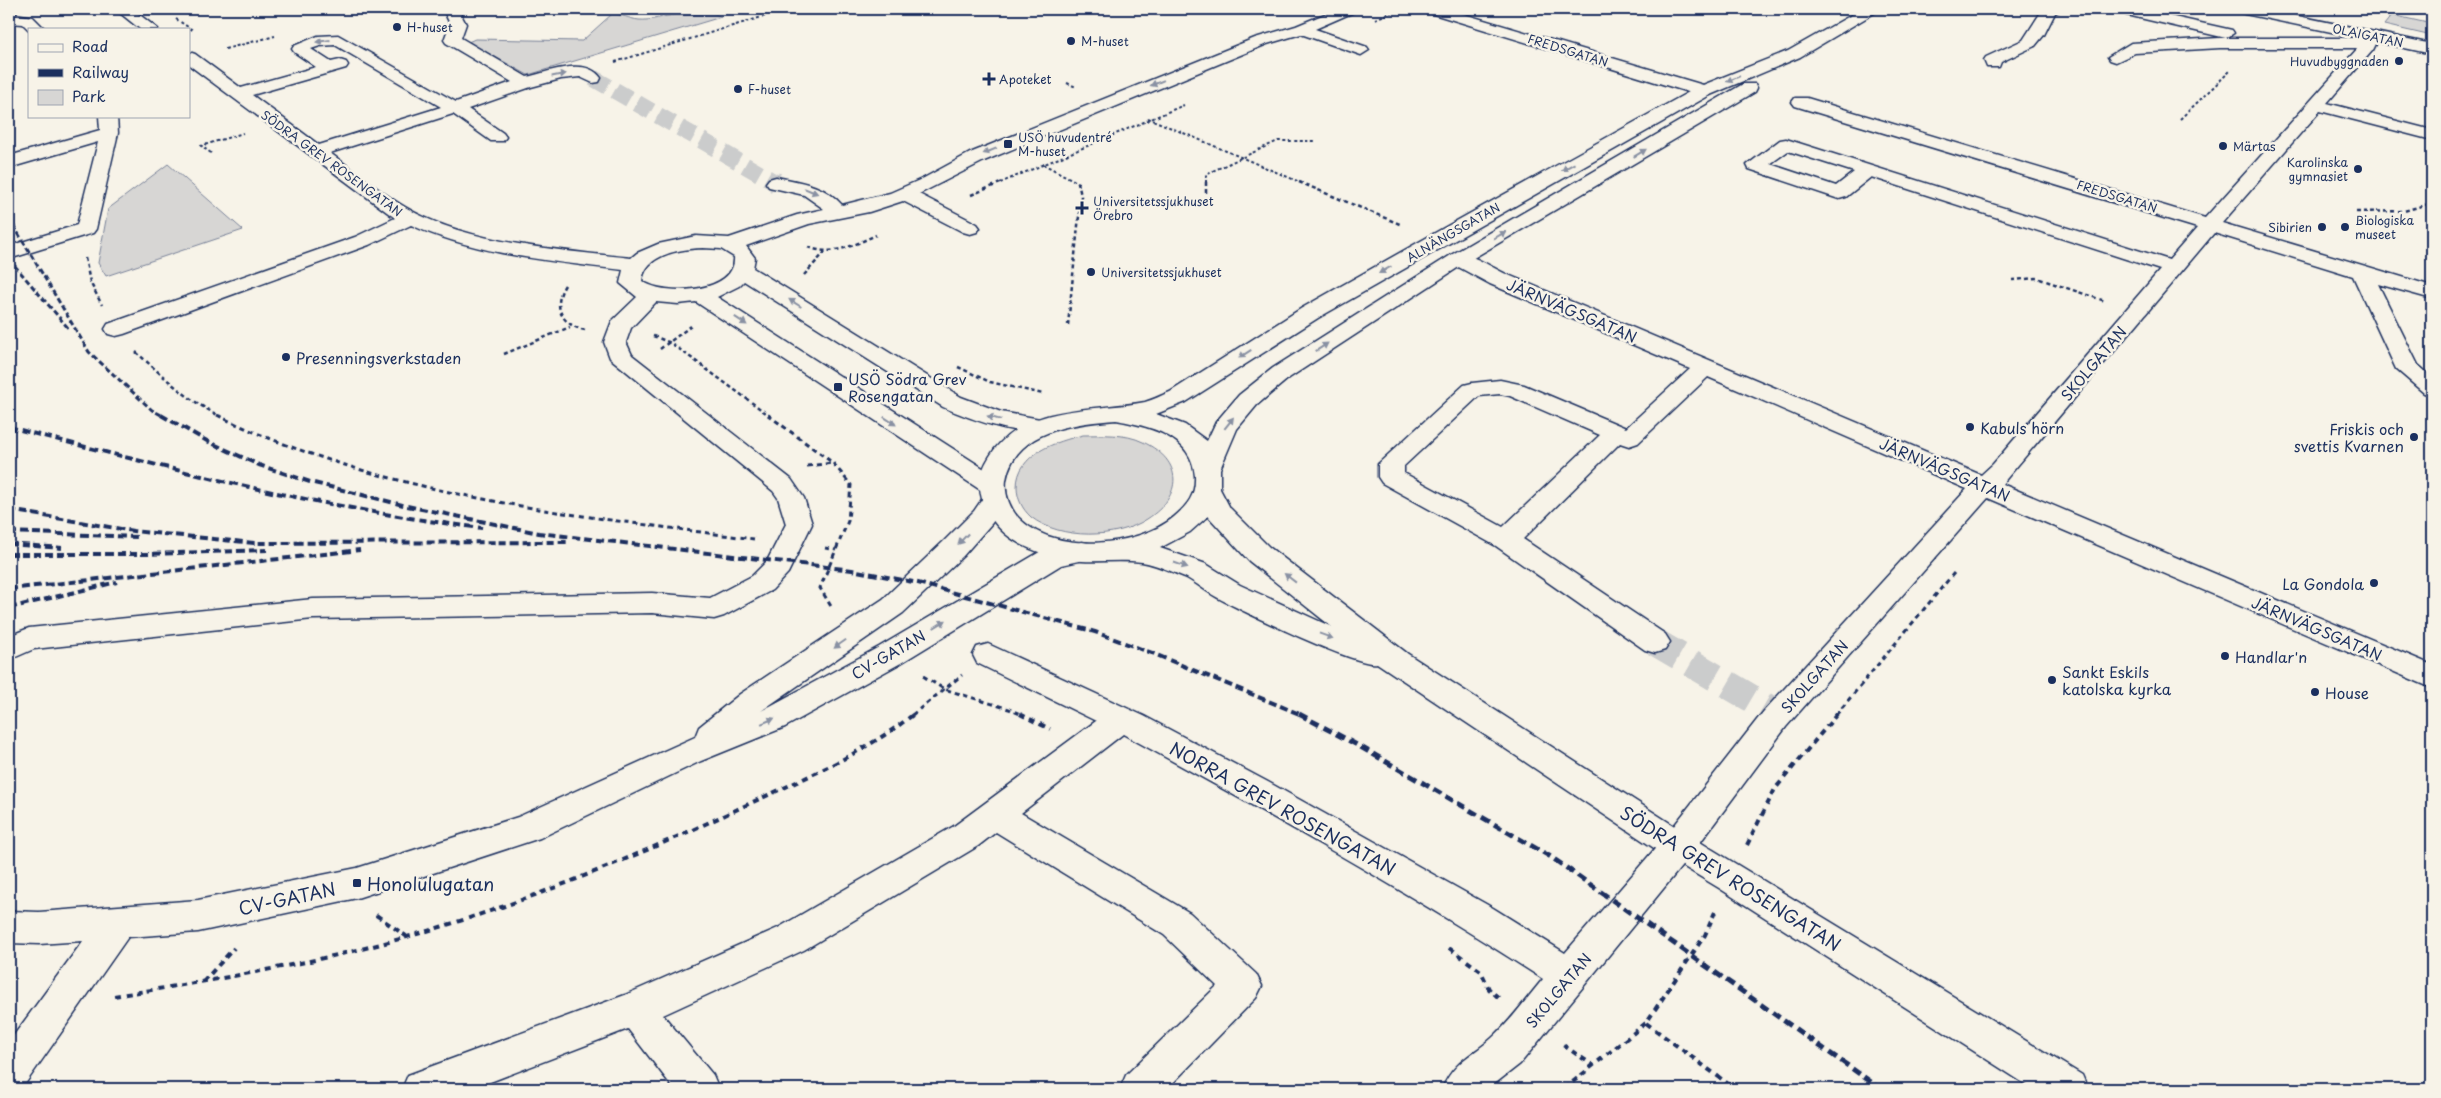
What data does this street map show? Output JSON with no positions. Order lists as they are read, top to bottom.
{
  "streets": {
    "street": [
      "OLAIGATAN",
      "FREDSGATAN",
      "SÖDRA GREV ROSENGATAN",
      "ALNÄNGSGATAN",
      "JÄRNVÄGSGATAN",
      "SKOLGATAN",
      "CV-GATAN",
      "NORRA GREV ROSENGATAN"
    ]
  },
  "crossings": [
    ["OLAIGATAN", "SKOLGATAN"],
    ["FREDSGATAN", "ALNÄNGSGATAN"],
    ["FREDSGATAN", "SKOLGATAN"],
    ["SÖDRA GREV ROSENGATAN", "ALNÄNGSGATAN"],
    ["SÖDRA GREV ROSENGATAN", "SKOLGATAN"],
    ["ALNÄNGSGATAN", "JÄRNVÄGSGATAN"],
    ["JÄRNVÄGSGATAN", "SKOLGATAN"],
    ["SKOLGATAN", "NORRA GREV ROSENGATAN"]
  ],
  "places": {
    "other": [
      "H-huset",
      "M-huset",
      "Huvudbyggnaden",
      "F-huset",
      "Märtas",
      "Karolinska gymnasiet",
      "Sibirien",
      "Biologiska museet",
      "Universitetssjukhuset",
      "Presenningsverkstaden",
      "Kabuls hörn",
      "Friskis och svettis Kvarnen",
      "La Gondola",
      "Handlar'n",
      "Sankt Eskils katolska kyrka",
      "House"
    ],
    "health": ["Apoteket", "Universitetssjukhuset Örebro"],
    "transit": ["USÖ huvudentré M-huset", "USÖ Södra Grev Rosengatan", "Honolulugatan"]
  },
  "legend": ["Road", "Railway", "Park"]
}
